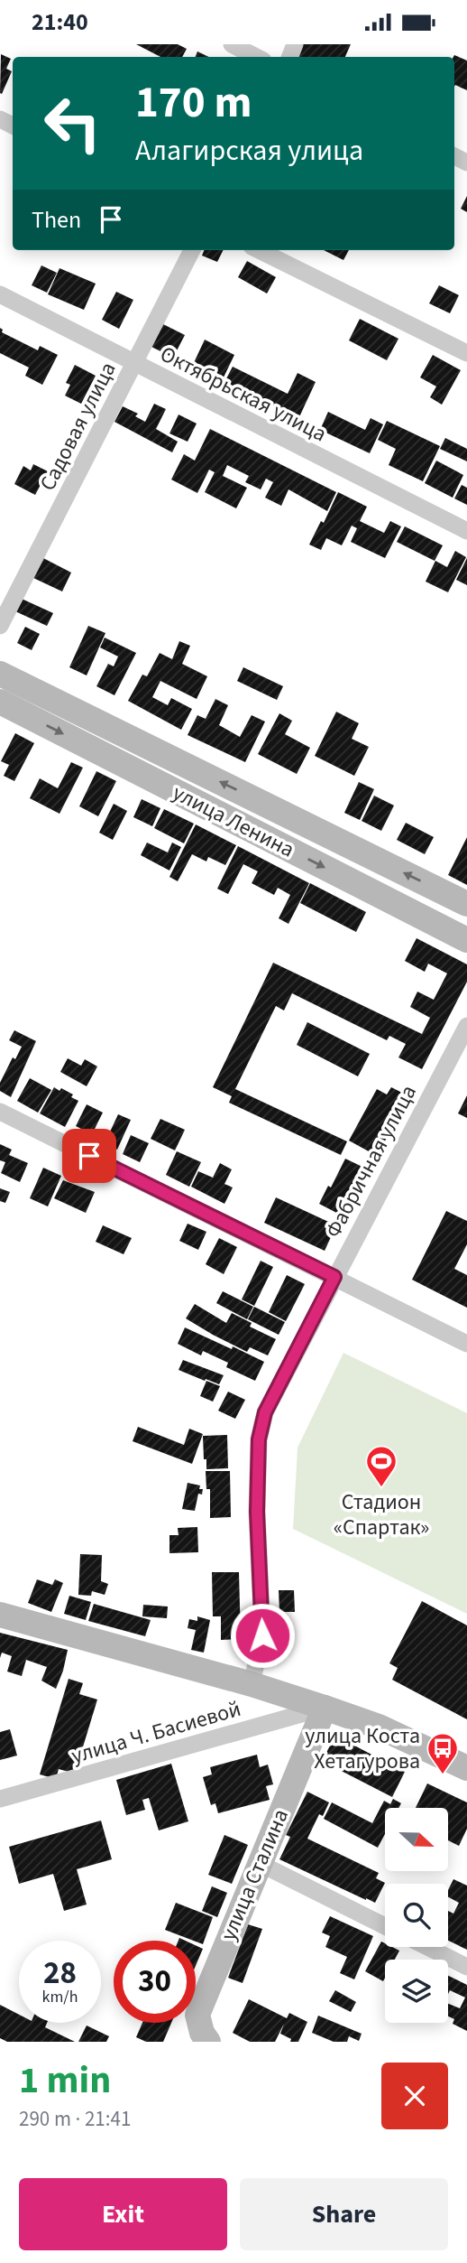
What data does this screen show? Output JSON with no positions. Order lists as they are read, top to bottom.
{
  "streets": {
    "street": [
      "Октябрьская улица",
      "Садовая улица",
      "улица Ленина",
      "Фабричная улица",
      "улица Ч. Басиевой",
      "улица Сталина"
    ]
  },
  "crossings": [
    ["Октябрьская улица", "Садовая улица"],
    ["улица Ч. Басиевой", "улица Сталина"]
  ],
  "places": {
    "sports": ["Стадион «Спартак»"],
    "bus stop": ["улица Коста Хетагурова"]
  },
  "north": "right",
  "page": {
    "status": "21:40",
    "turn": ["170 m", "Алагирская улица"],
    "then": "Then",
    "speed": "28 km/h",
    "limit": "30",
    "heading": ["1 min", "290 m · 21:41"],
    "buttons": ["Exit", "Share"]
  }
}
